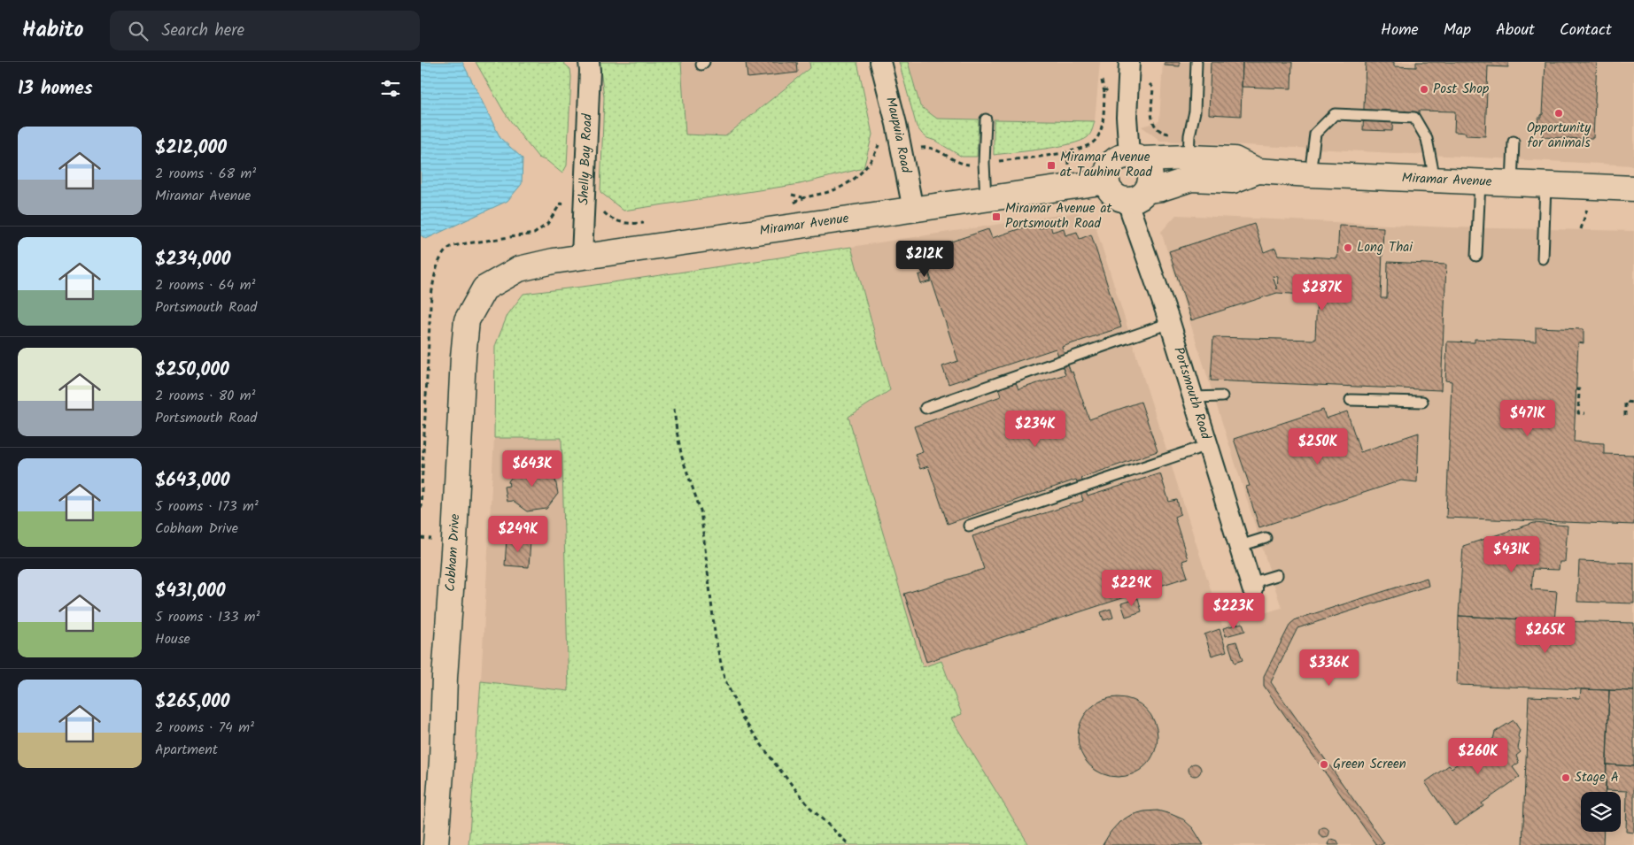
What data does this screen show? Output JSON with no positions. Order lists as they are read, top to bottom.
{
  "streets": {
    "main road": ["Miramar Avenue", "Cobham Drive"],
    "street": ["Maupuia Road", "Shelly Bay Road", "Portsmouth Road"]
  },
  "crossings": [
    ["Maupuia Road", "Miramar Avenue"],
    ["Shelly Bay Road", "Miramar Avenue"],
    ["Miramar Avenue", "Portsmouth Road"],
    ["Miramar Avenue", "Cobham Drive"]
  ],
  "places": {
    "other": [
      "Post Shop",
      "Opportunity for animals",
      "Long Thai",
      "Green Screen",
      "Stage A"
    ],
    "transit": ["Miramar Avenue at Tauhinu Road", "Miramar Avenue at Portsmouth Road"]
  },
  "page": {
    "header": "Habito",
    "search": "Search here",
    "nav": [
      "Home",
      "Map",
      "About",
      "Contact"
    ],
    "heading": "13 homes",
    "list": [
      {
        "name": "$212,000",
        "note": "2 rooms · 68 m² · Miramar Avenue"
      },
      {
        "name": "$234,000",
        "note": "2 rooms · 64 m² · Portsmouth Road"
      },
      {
        "name": "$250,000",
        "note": "2 rooms · 80 m² · Portsmouth Road"
      },
      {
        "name": "$643,000",
        "note": "5 rooms · 173 m² · Cobham Drive"
      },
      {
        "name": "$431,000",
        "note": "5 rooms · 133 m² · House"
      },
      {
        "name": "$265,000",
        "note": "2 rooms · 74 m² · Apartment"
      }
    ],
    "price": [
      "$212K",
      "$287K",
      "$471K",
      "$234K",
      "$250K",
      "$643K",
      "$249K",
      "$431K",
      "$229K",
      "$223K",
      "$265K",
      "$336K",
      "$260K"
    ]
  }
}
